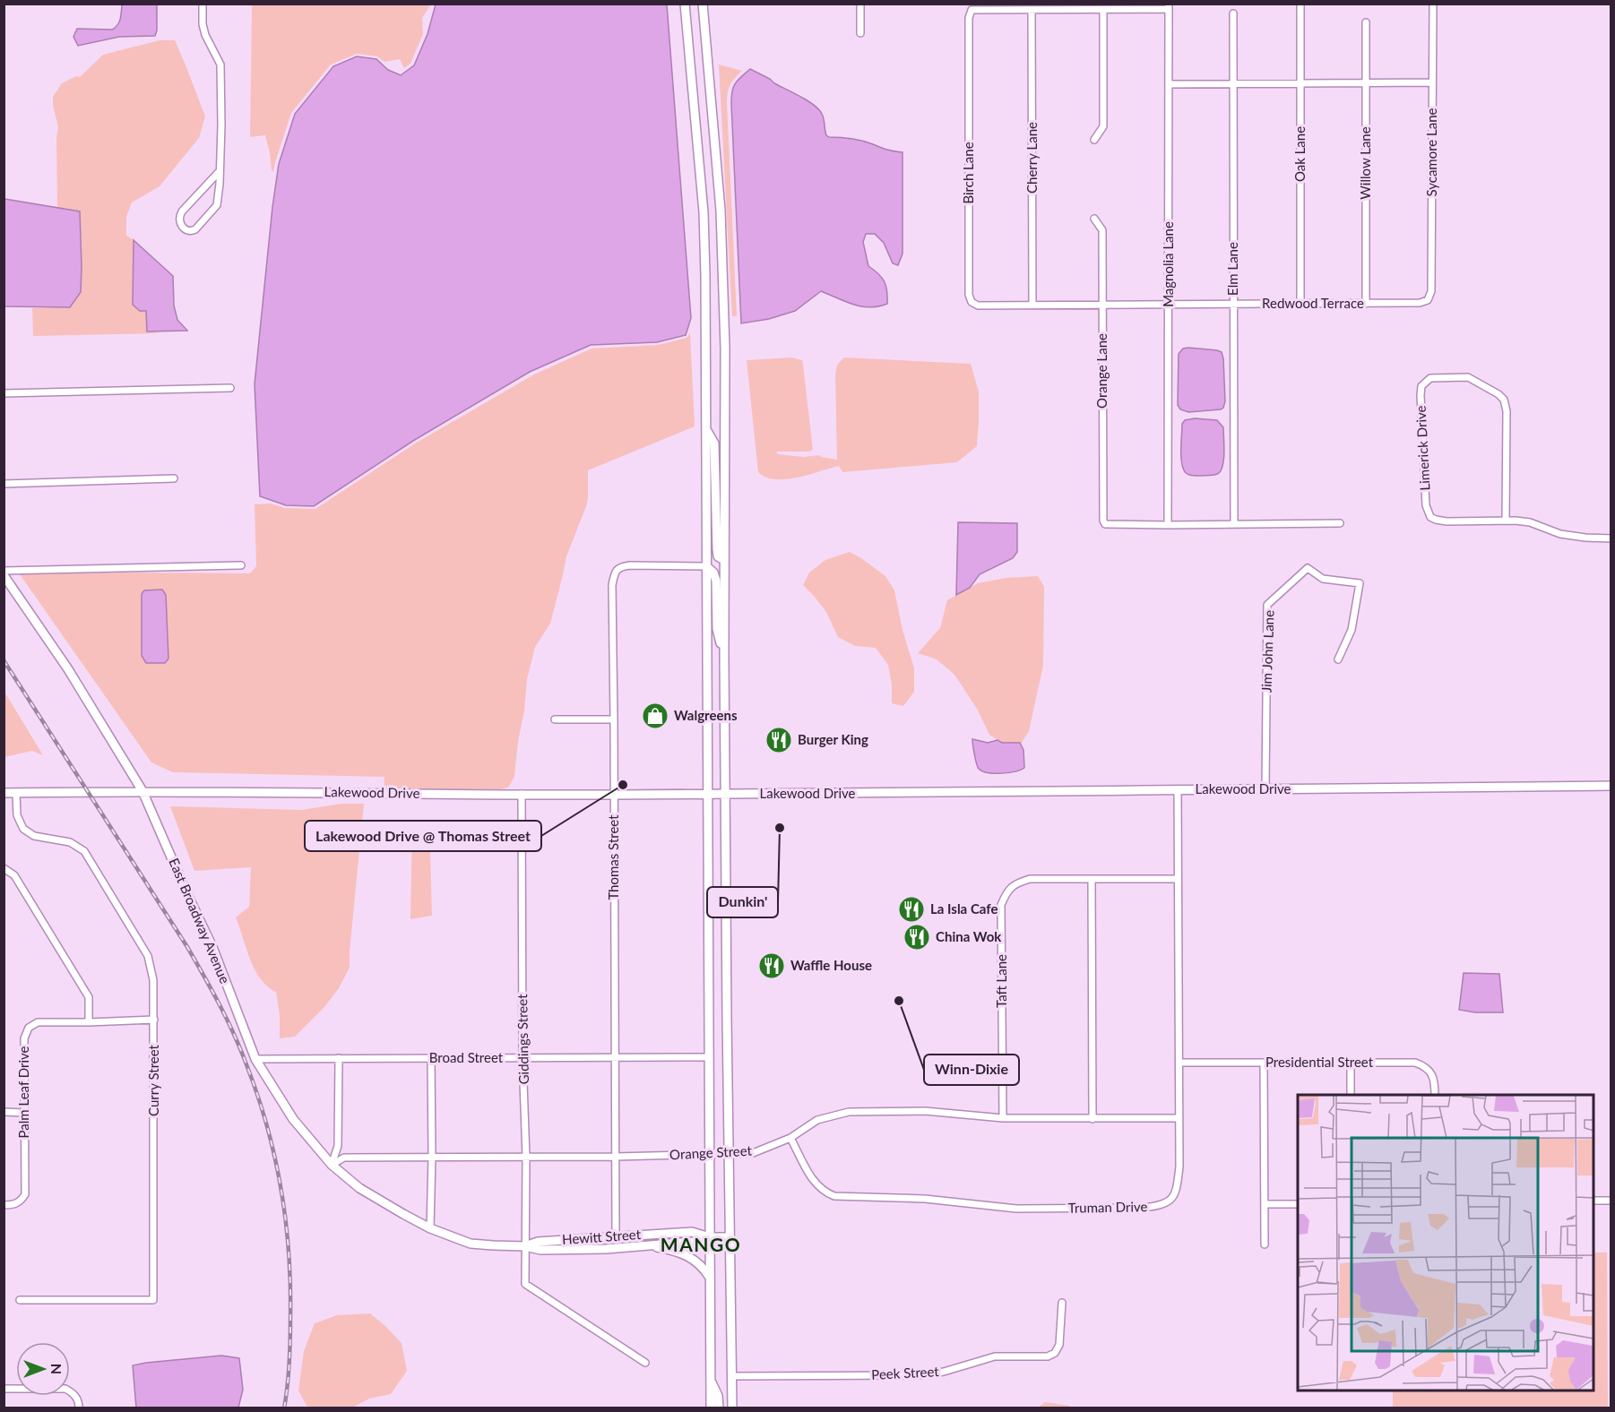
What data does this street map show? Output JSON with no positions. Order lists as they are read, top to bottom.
{
  "streets": {
    "main road": ["Lakewood Drive", "East Broadway Avenue", "Hewitt Street"],
    "street": [
      "Sycamore Lane",
      "Oak Lane",
      "Cherry Lane",
      "Willow Lane",
      "Birch Lane",
      "Magnolia Lane",
      "Elm Lane",
      "Redwood Terrace",
      "Orange Lane",
      "Limerick Drive",
      "Jim John Lane",
      "Thomas Street",
      "Taft Lane",
      "Giddings Street",
      "Broad Street",
      "Presidential Street",
      "Curry Street",
      "Palm Leaf Drive",
      "Orange Street",
      "Truman Drive",
      "Peek Street"
    ]
  },
  "crossings": [
    ["Sycamore Lane", "Redwood Terrace"],
    ["Oak Lane", "Redwood Terrace"],
    ["Cherry Lane", "Birch Lane"],
    ["Cherry Lane", "Redwood Terrace"],
    ["Willow Lane", "Redwood Terrace"],
    ["Birch Lane", "Redwood Terrace"],
    ["Magnolia Lane", "Redwood Terrace"],
    ["Magnolia Lane", "Orange Lane"],
    ["Elm Lane", "Redwood Terrace"],
    ["Redwood Terrace", "Orange Lane"],
    ["Jim John Lane", "Lakewood Drive"],
    ["Lakewood Drive", "Thomas Street"],
    ["Lakewood Drive", "East Broadway Avenue"],
    ["Lakewood Drive", "Giddings Street"],
    ["Lakewood Drive", "Curry Street"],
    ["Lakewood Drive", "Truman Drive"],
    ["Thomas Street", "Broad Street"],
    ["Thomas Street", "Orange Street"],
    ["Thomas Street", "Hewitt Street"],
    ["East Broadway Avenue", "Broad Street"],
    ["East Broadway Avenue", "Orange Street"],
    ["East Broadway Avenue", "Hewitt Street"],
    ["Taft Lane", "Orange Street"],
    ["Taft Lane", "Truman Drive"],
    ["Giddings Street", "Broad Street"],
    ["Giddings Street", "Orange Street"],
    ["Giddings Street", "Hewitt Street"],
    ["Presidential Street", "Truman Drive"],
    ["Curry Street", "Palm Leaf Drive"],
    ["Orange Street", "Truman Drive"]
  ],
  "districts": ["MANGO"],
  "places": {
    "shop": ["Walgreens"],
    "restaurant": [
      "Burger King",
      "La Isla Cafe",
      "China Wok",
      "Waffle House"
    ],
    "other": ["Lakewood Drive @ Thomas Street", "Dunkin'", "Winn-Dixie"]
  },
  "north": "right"
}
